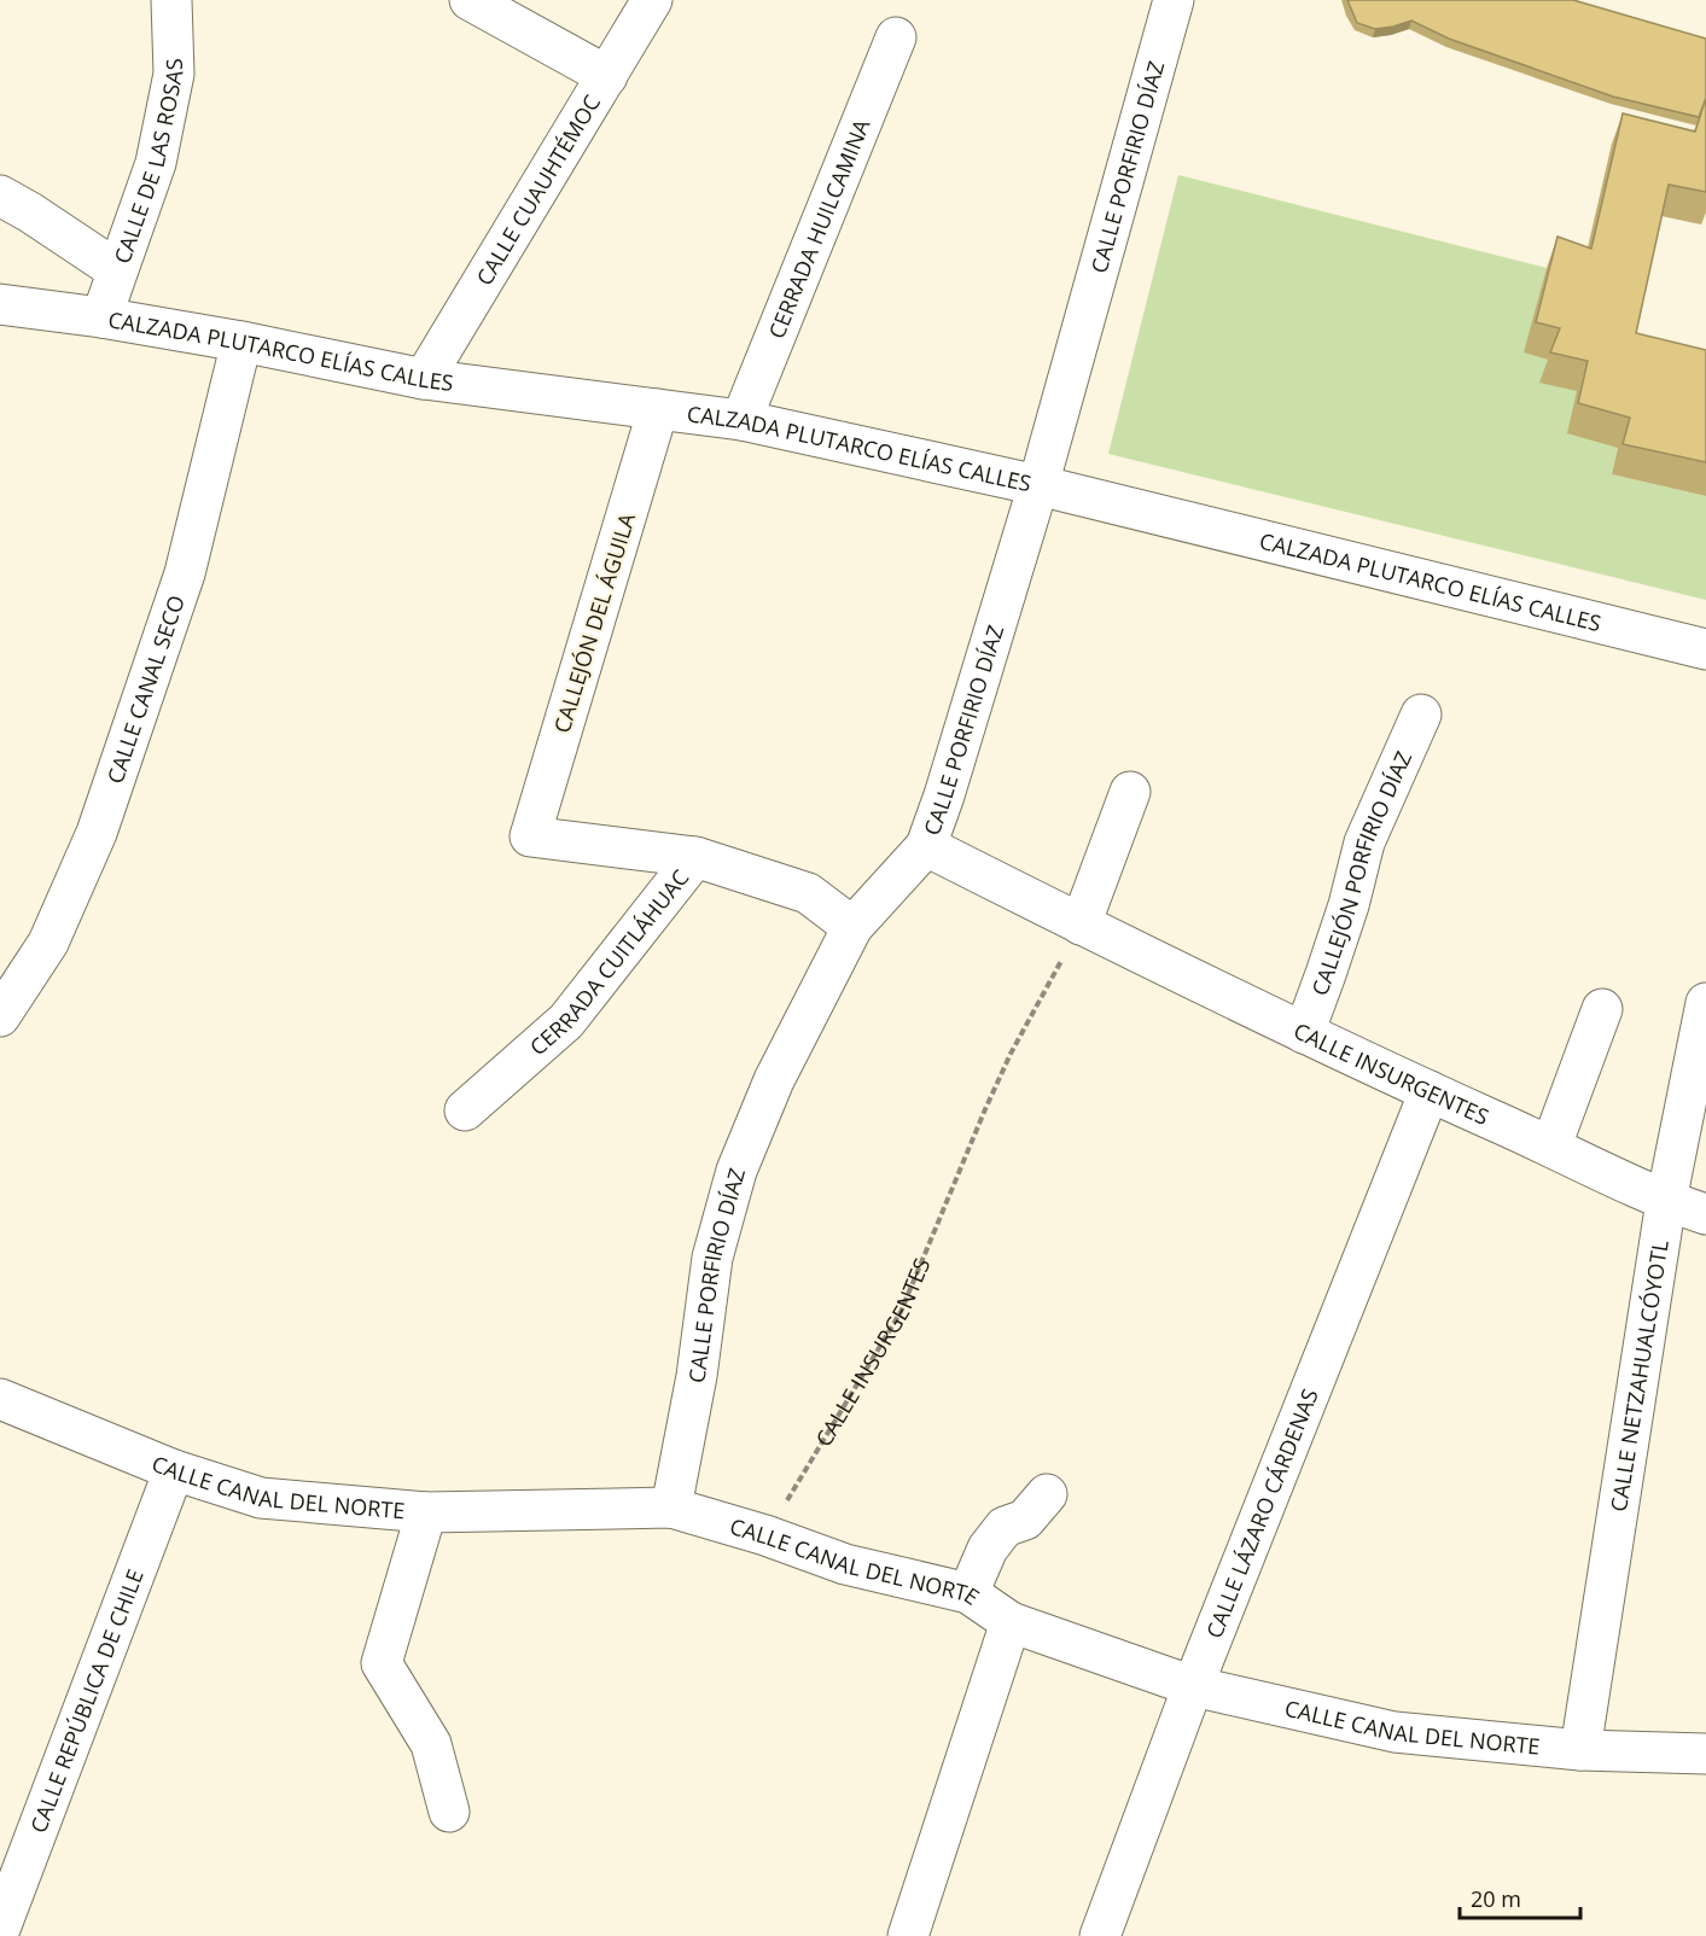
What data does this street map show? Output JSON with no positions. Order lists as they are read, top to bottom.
{
  "streets": {
    "street": [
      "CALLE DE LAS ROSAS",
      "CALLE PORFIRIO DÍAZ",
      "CALLE CUAUHTÉMOC",
      "CERRADA HUILCAMINA",
      "CALZADA PLUTARCO ELÍAS CALLES",
      "CALLEJÓN DEL ÁGUILA",
      "CALLE CANAL SECO",
      "CALLEJÓN PORFIRIO DÍAZ",
      "CERRADA CUITLÁHUAC",
      "CALLE INSURGENTES",
      "CALLE NETZAHUALCÓYOTL",
      "CALLE CANAL DEL NORTE",
      "CALLE LÁZARO CÁRDENAS",
      "CALLE REPÚBLICA DE CHILE"
    ]
  },
  "crossings": [
    ["CALLE DE LAS ROSAS", "CALZADA PLUTARCO ELÍAS CALLES"],
    ["CALLE PORFIRIO DÍAZ", "CALZADA PLUTARCO ELÍAS CALLES"],
    ["CALLE PORFIRIO DÍAZ", "CALLE INSURGENTES"],
    ["CALLE PORFIRIO DÍAZ", "CALLE CANAL DEL NORTE"],
    ["CALLE CUAUHTÉMOC", "CALZADA PLUTARCO ELÍAS CALLES"],
    ["CERRADA HUILCAMINA", "CALZADA PLUTARCO ELÍAS CALLES"],
    ["CALZADA PLUTARCO ELÍAS CALLES", "CALLEJÓN DEL ÁGUILA"],
    ["CALZADA PLUTARCO ELÍAS CALLES", "CALLE CANAL SECO"],
    ["CALLEJÓN DEL ÁGUILA", "CERRADA CUITLÁHUAC"],
    ["CALLEJÓN PORFIRIO DÍAZ", "CALLE INSURGENTES"],
    ["CALLE INSURGENTES", "CALLE NETZAHUALCÓYOTL"],
    ["CALLE INSURGENTES", "CALLE CANAL DEL NORTE"],
    ["CALLE INSURGENTES", "CALLE LÁZARO CÁRDENAS"],
    ["CALLE NETZAHUALCÓYOTL", "CALLE CANAL DEL NORTE"],
    ["CALLE CANAL DEL NORTE", "CALLE LÁZARO CÁRDENAS"],
    ["CALLE CANAL DEL NORTE", "CALLE REPÚBLICA DE CHILE"]
  ],
  "scale_bar": "20 m"
}
